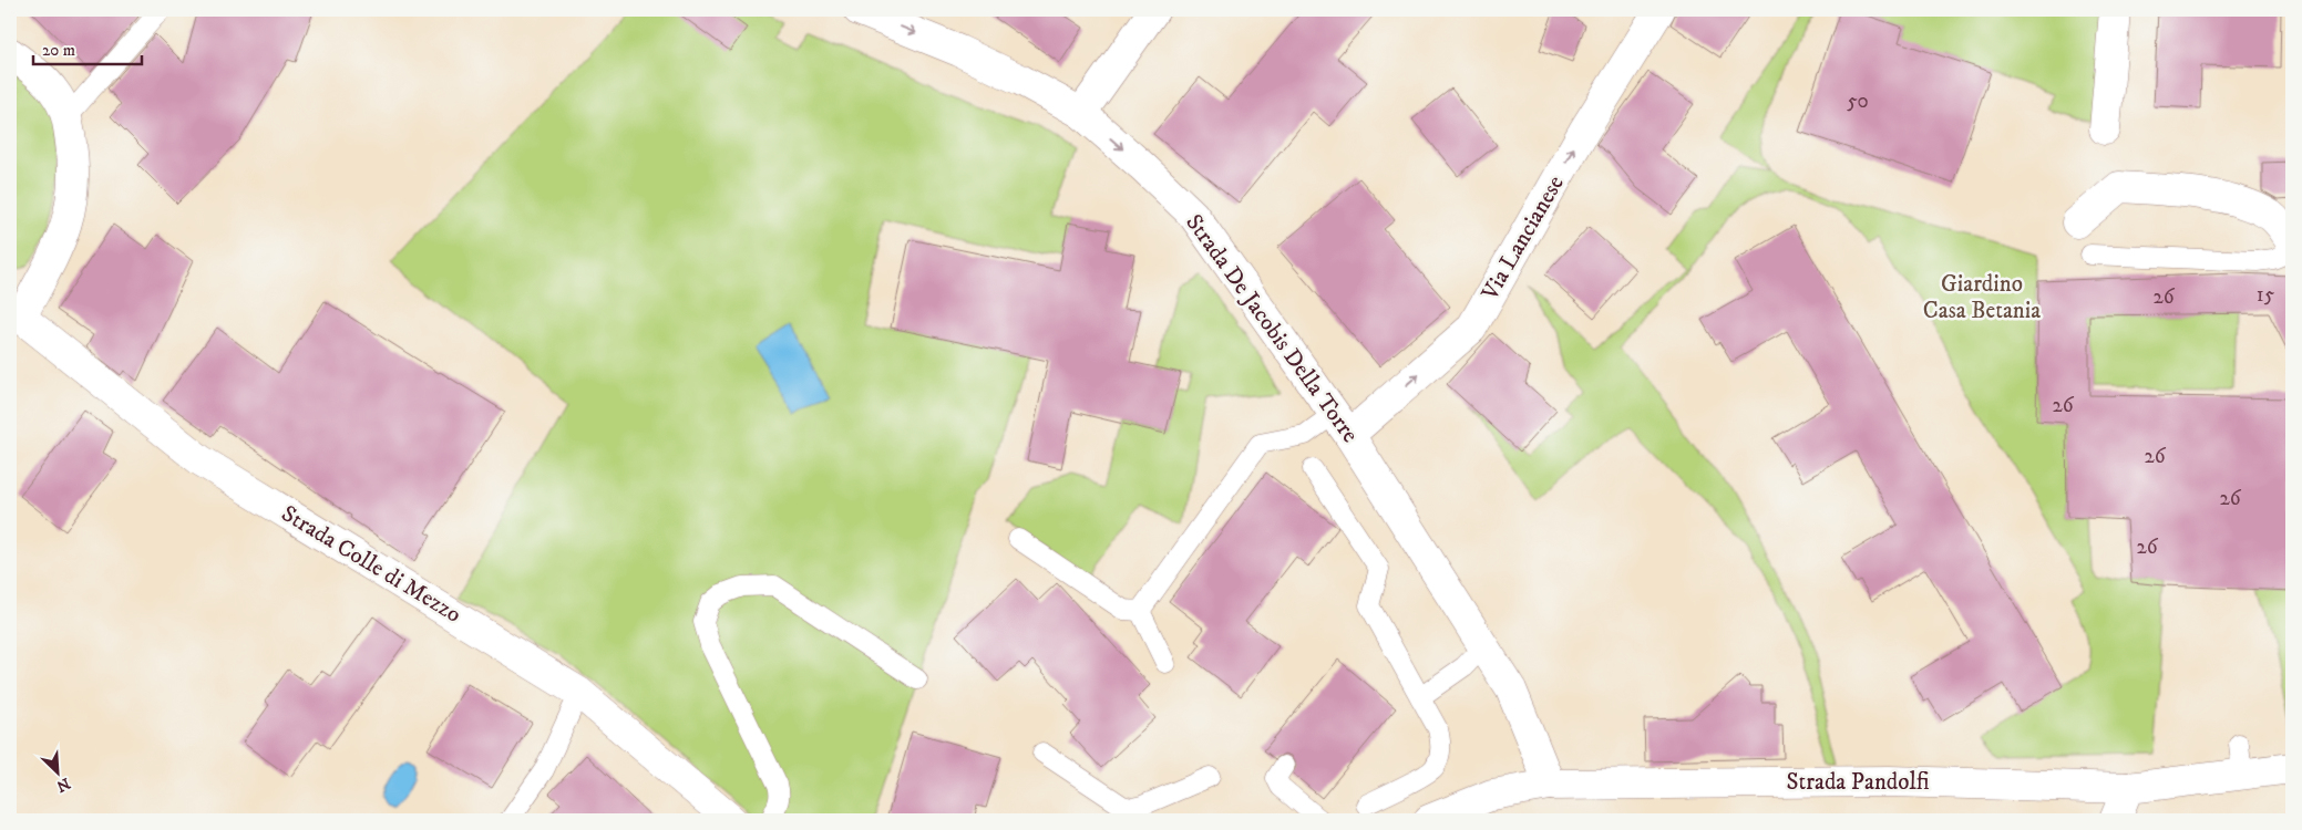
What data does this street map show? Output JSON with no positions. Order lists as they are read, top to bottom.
{
  "streets": {
    "street": [
      "Via Lancianese",
      "Strada De Jacobis Della Torre",
      "Strada Colle di Mezzo",
      "Strada Pandolfi"
    ]
  },
  "crossings": [
    ["Via Lancianese", "Strada De Jacobis Della Torre"],
    ["Strada De Jacobis Della Torre", "Strada Pandolfi"]
  ],
  "one_way": ["Via Lancianese", "Strada De Jacobis Della Torre"],
  "parks": ["Giardino Casa Betania"],
  "house_numbers": [
    "50",
    "15",
    "26",
    "26",
    "26",
    "26",
    "26"
  ],
  "scale_bar": "20 m",
  "north": "bottom right"
}
